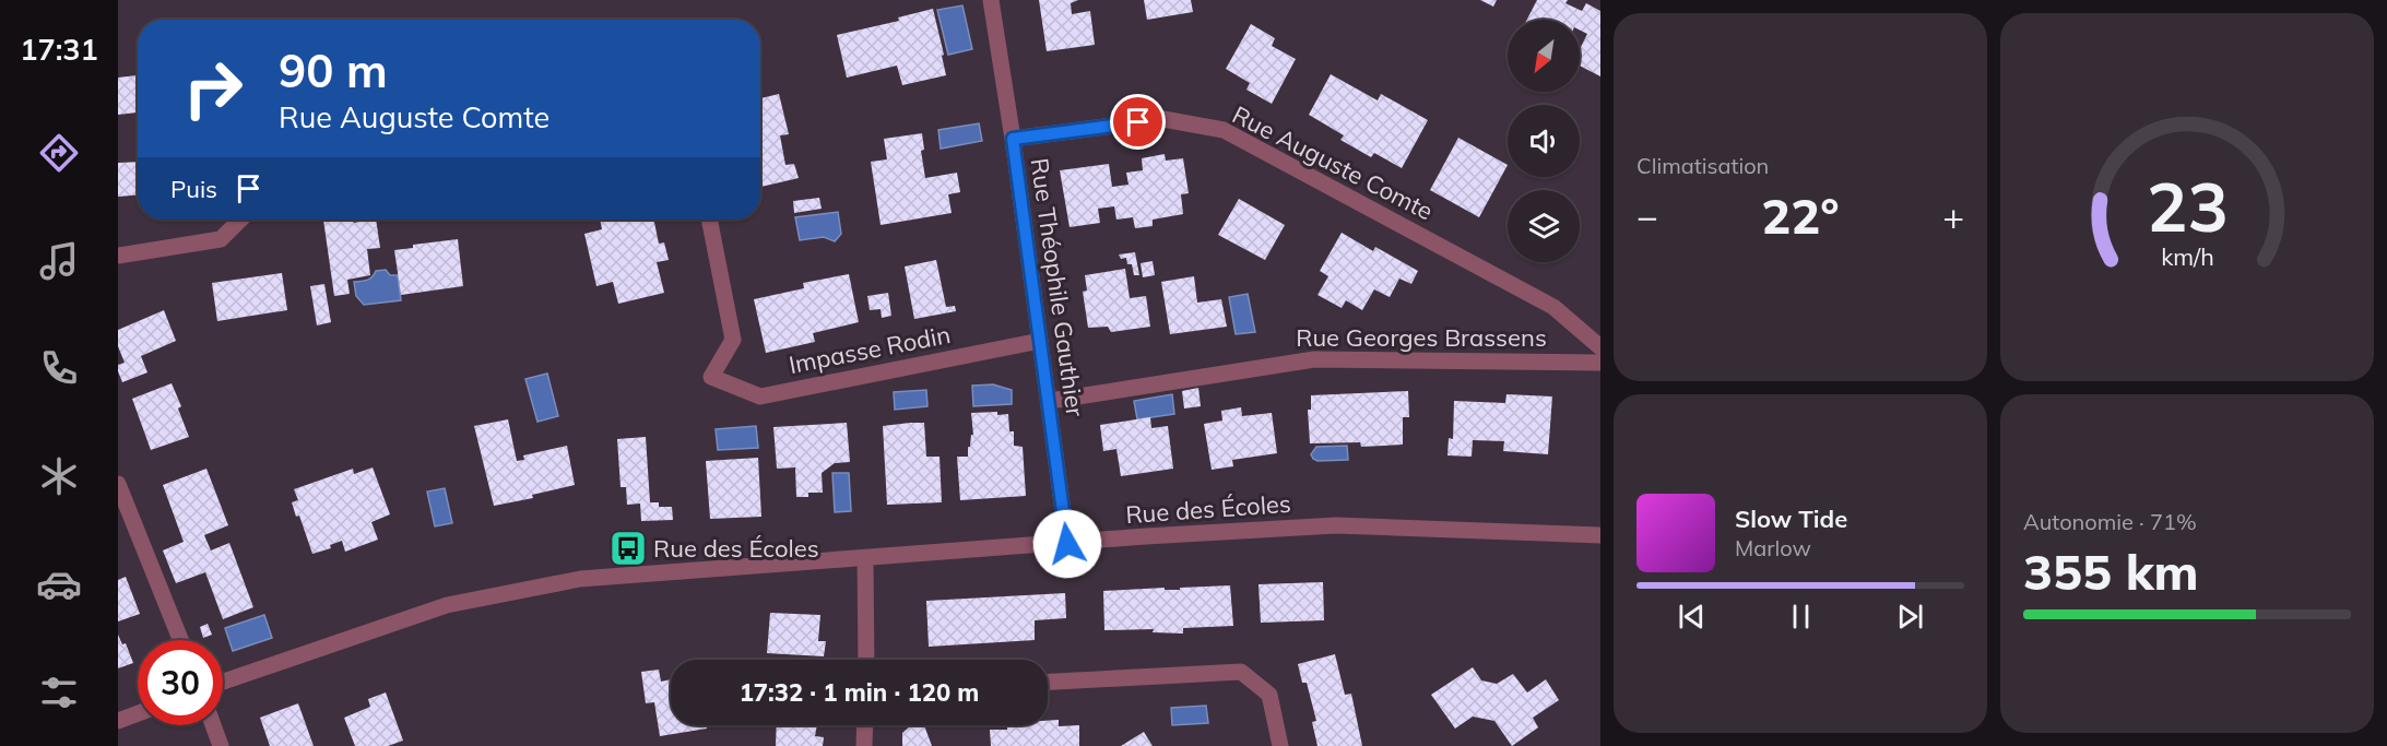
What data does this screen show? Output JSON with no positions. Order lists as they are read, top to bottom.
{
  "streets": {
    "street": [
      "Rue Auguste Comte",
      "Rue Théophile Gauthier",
      "Rue Georges Brassens",
      "Impasse Rodin",
      "Rue des Écoles"
    ]
  },
  "crossings": [
    ["Rue Auguste Comte", "Rue Théophile Gauthier"],
    ["Rue Théophile Gauthier", "Rue Georges Brassens"],
    ["Rue Théophile Gauthier", "Impasse Rodin"],
    ["Rue Théophile Gauthier", "Rue des Écoles"]
  ],
  "places": {
    "bus stop": ["Rue des Écoles"]
  },
  "north": "bottom left",
  "page": {
    "tabs": "17:31",
    "tile": [
      "Climatisation",
      ["Autonomie · 71%", "355 km"]
    ],
    "turn": ["90 m", "Rue Auguste Comte"],
    "then": "Puis",
    "heat": ["−", "22°", "+"],
    "song": ["Slow Tide", "Marlow"],
    "limit": "30",
    "trip": "17:32 · 1 min · 120 m",
    "gauge": ["23", "km/h"]
  }
}
